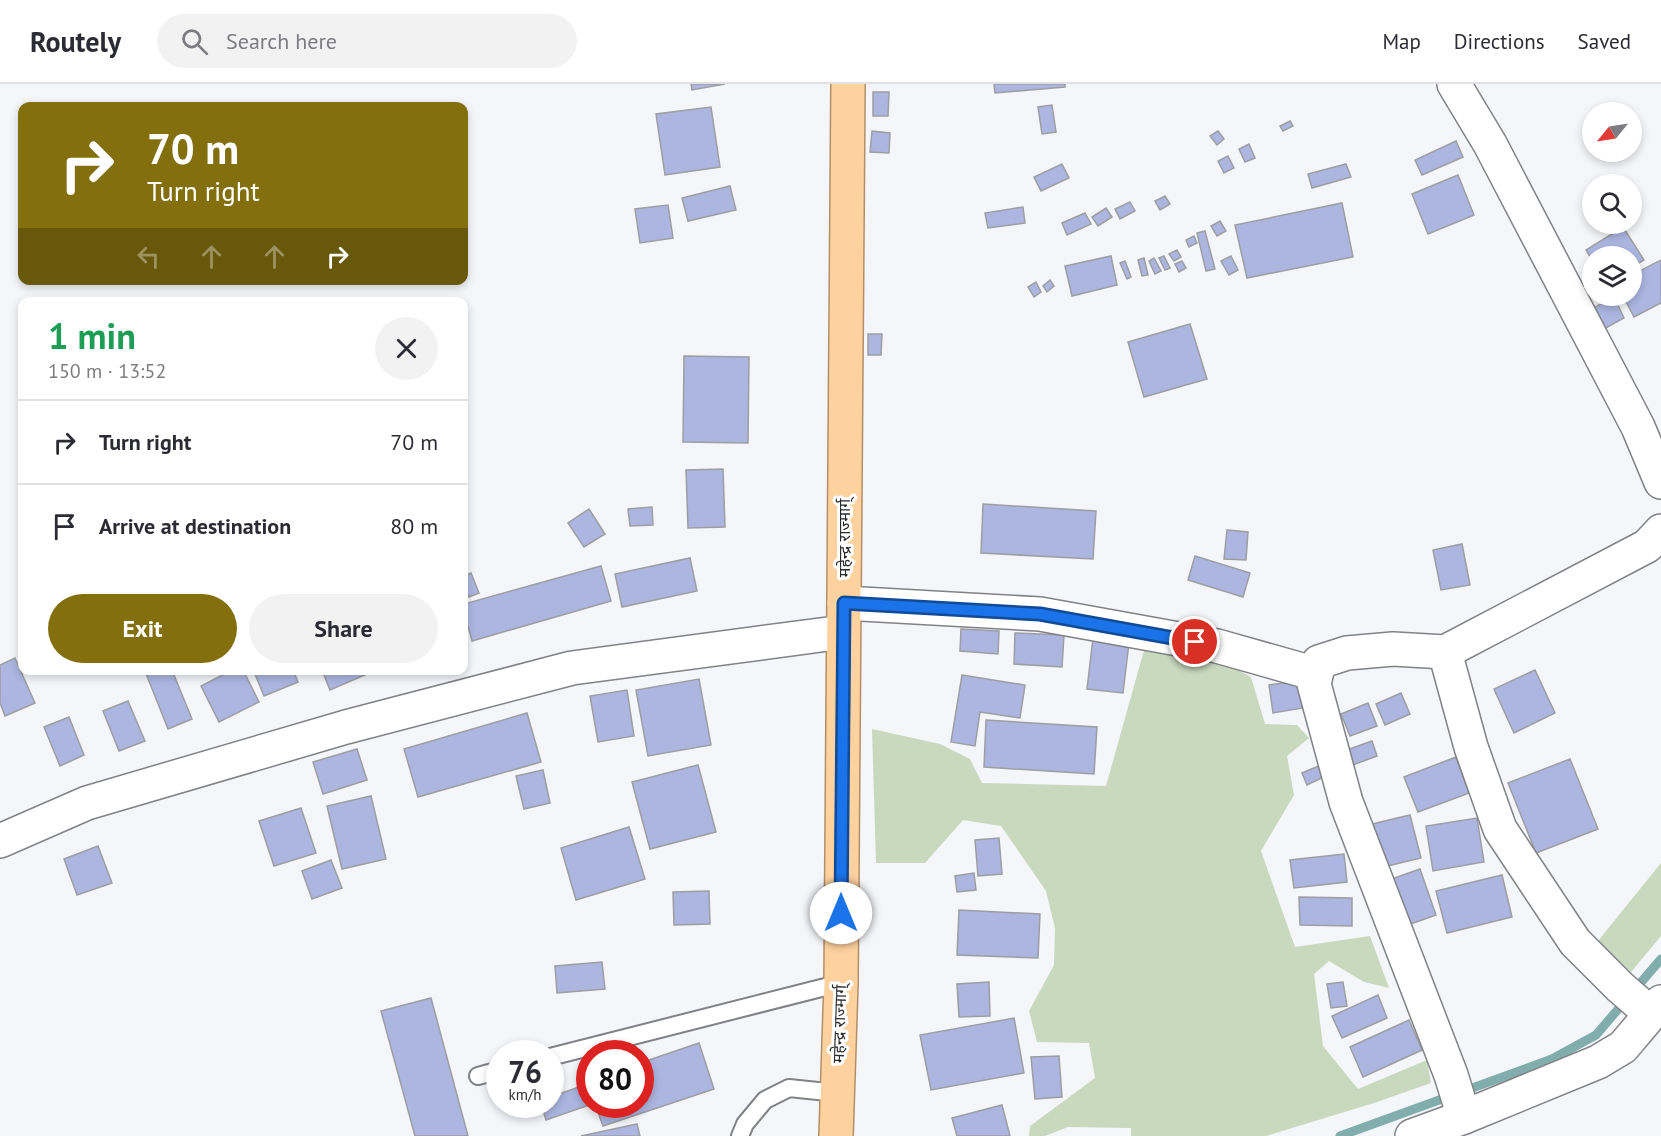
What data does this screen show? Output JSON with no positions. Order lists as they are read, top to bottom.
{
  "streets": {
    "highway": ["महेन्द्र राज्मार्ग्"]
  },
  "north": "bottom left",
  "page": {
    "header": "Routely",
    "search": "Search here",
    "nav": ["Map", "Directions", "Saved"],
    "turn": ["70 m", "Turn right"],
    "heading": ["1 min", "150 m · 13:52"],
    "list": [
      {
        "name": "Turn right",
        "value": "70 m"
      },
      {
        "name": "Arrive at destination",
        "value": "80 m"
      }
    ],
    "buttons": ["Exit", "Share"],
    "speed": "76 km/h",
    "limit": "80"
  }
}
